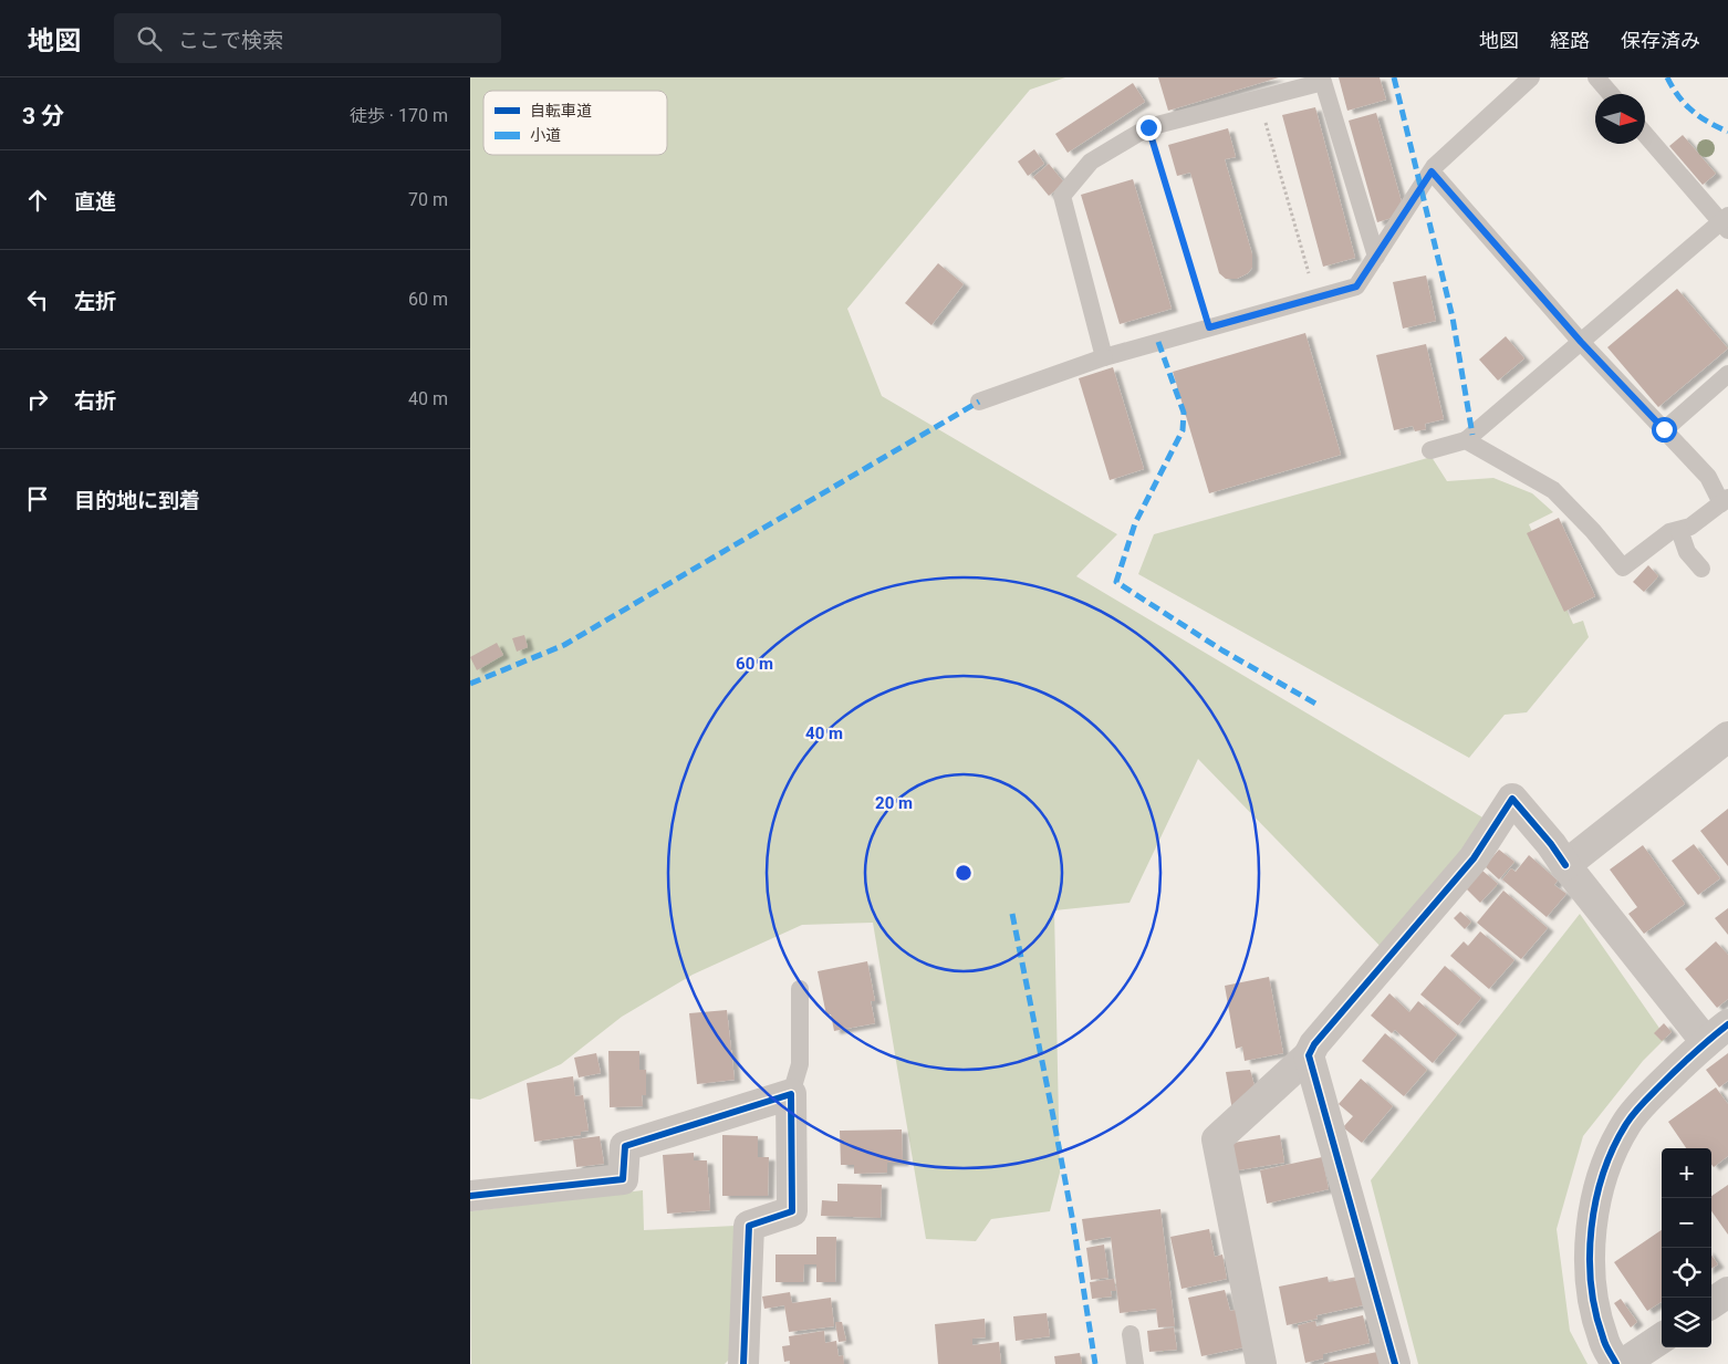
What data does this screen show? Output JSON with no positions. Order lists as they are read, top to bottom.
{
  "legend": ["自転車道", "小道"],
  "north": "right",
  "page": {
    "header": "地図",
    "search": "ここで検索",
    "nav": ["地図", "経路", "保存済み"],
    "heading": ["3 分", "徒歩 · 170 m"],
    "list": [
      ["直進", "70 m"],
      ["左折", "60 m"],
      ["右折", "40 m"],
      "目的地に到着"
    ],
    "map_buttons": ["+", "−"]
  },
  "rings": ["60 m", "40 m", "20 m"]
}
